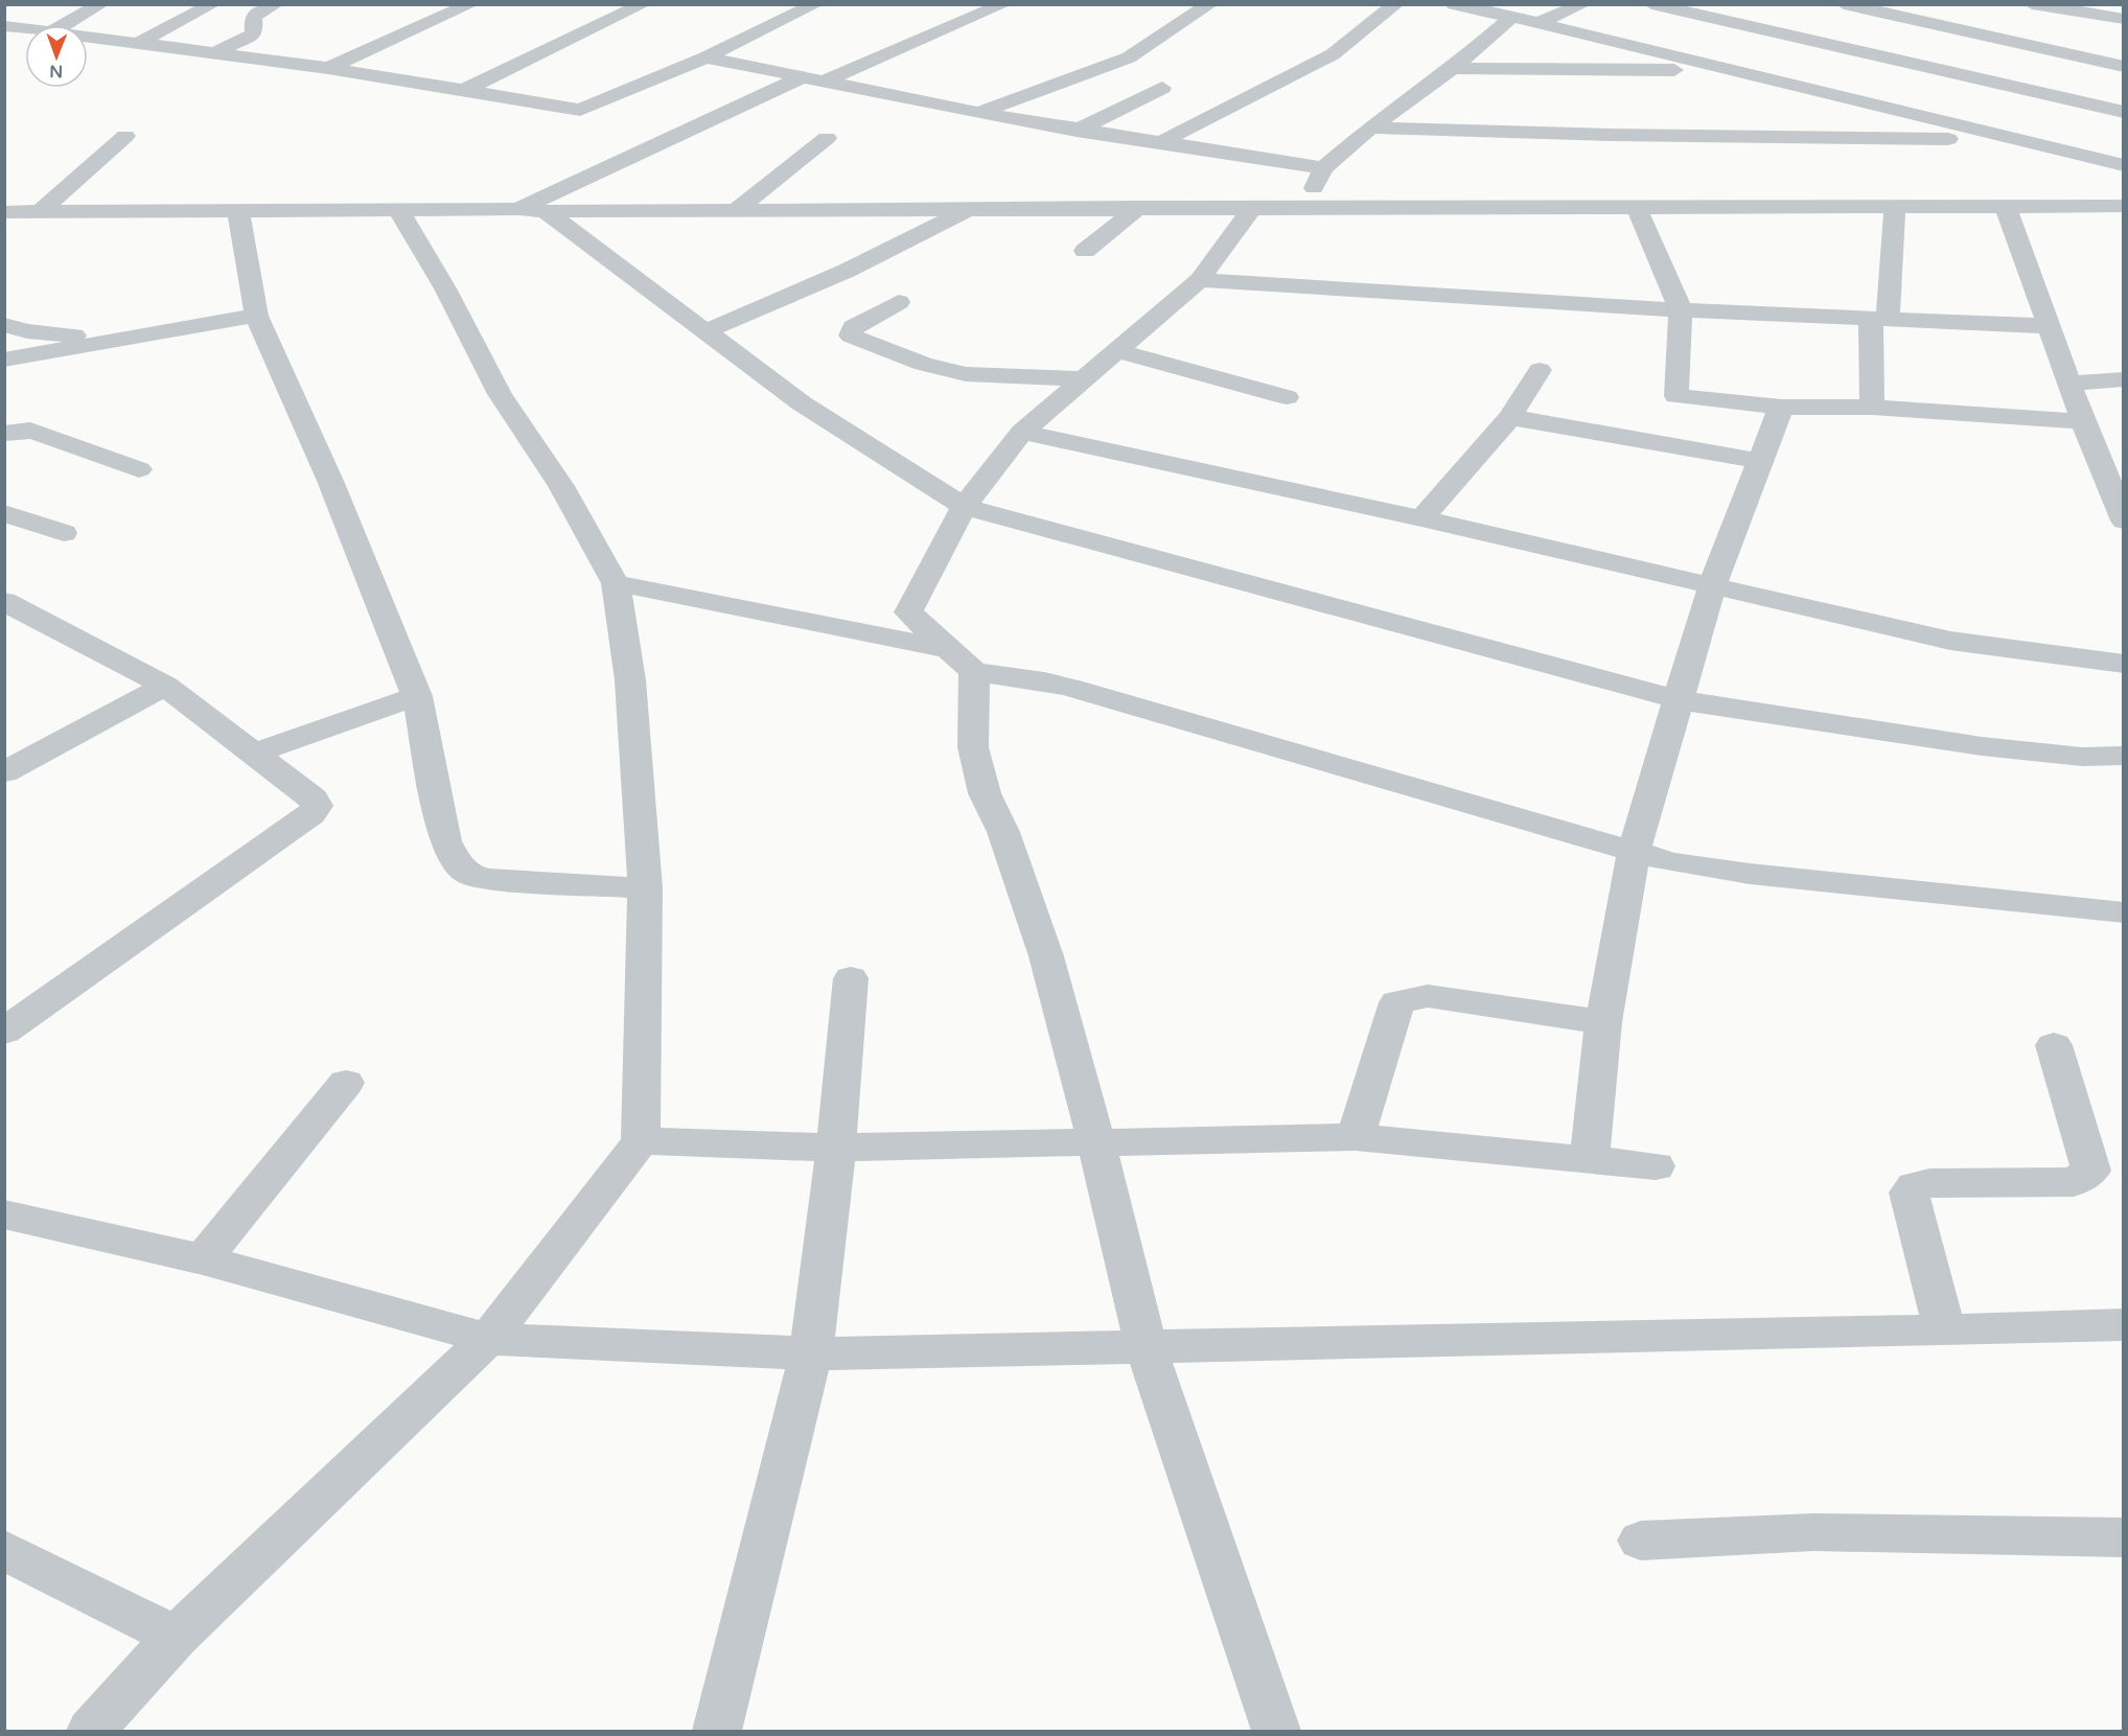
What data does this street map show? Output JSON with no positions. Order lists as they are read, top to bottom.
{
  "north": "bottom"
}
